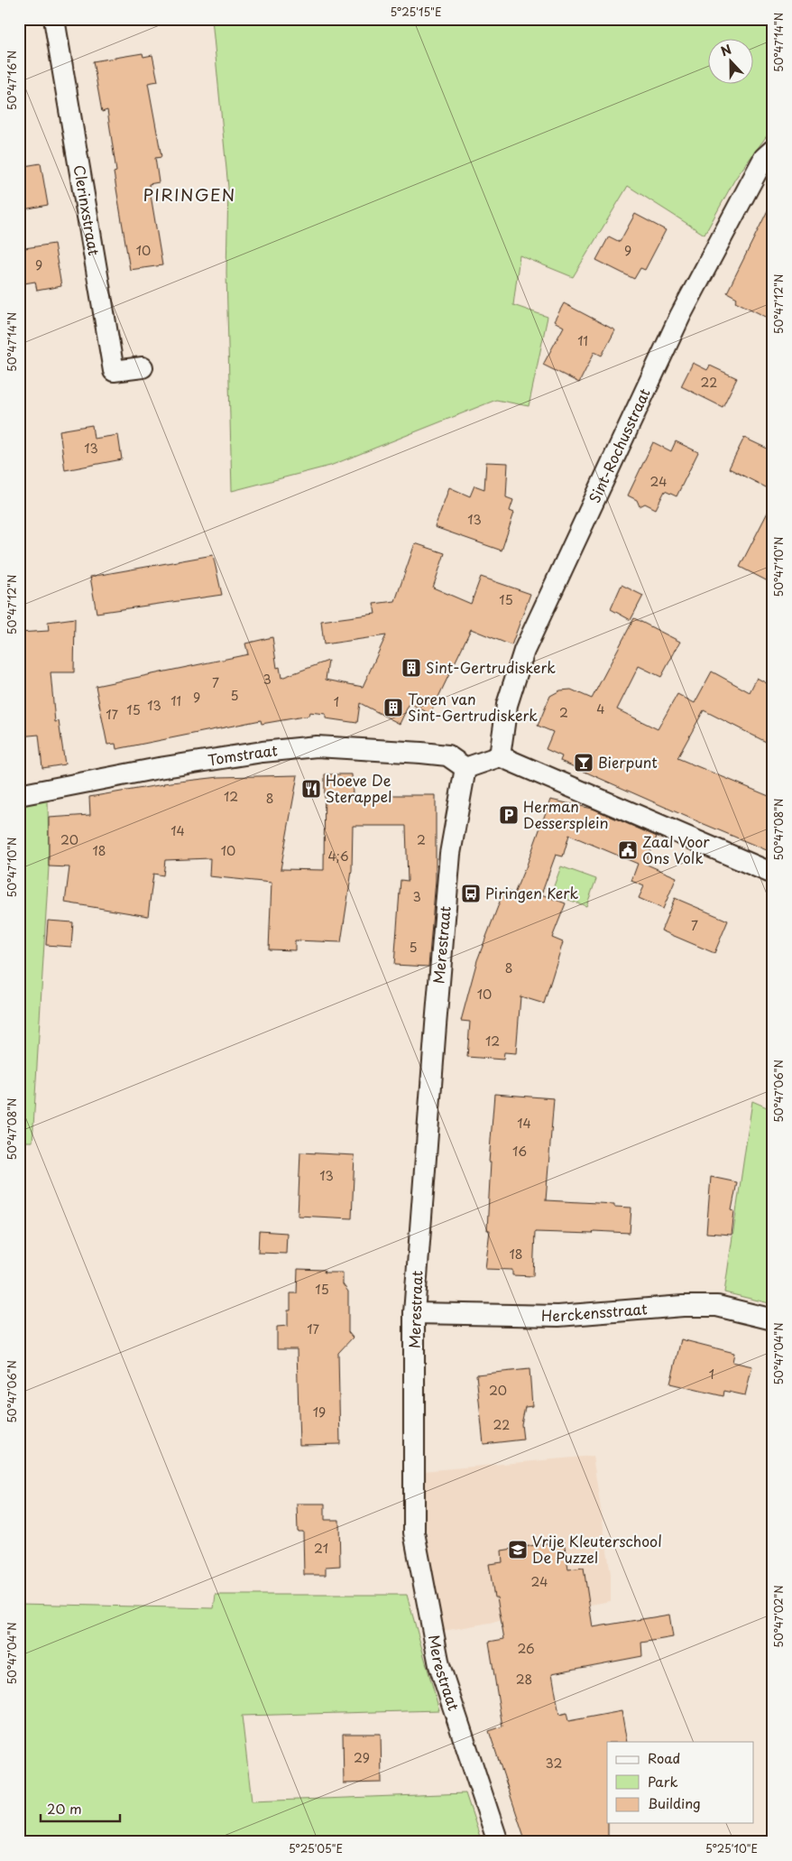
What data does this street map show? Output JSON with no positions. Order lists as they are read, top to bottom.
{
  "streets": {
    "street": [
      "Clerinxstraat",
      "Sint-Rochusstraat",
      "Tomstraat",
      "Merestraat",
      "Herckensstraat"
    ]
  },
  "crossings": [
    ["Tomstraat", "Merestraat"],
    ["Merestraat", "Herckensstraat"]
  ],
  "districts": ["PIRINGEN"],
  "places": {
    "building": ["Sint-Gertrudiskerk", "Toren van Sint-Gertrudiskerk"],
    "bar": ["Bierpunt"],
    "restaurant": ["Hoeve De Sterappel"],
    "parking": ["Herman Dessersplein"],
    "public building": ["Zaal Voor Ons Volk"],
    "bus stop": ["Piringen Kerk"],
    "school or university": ["Vrije Kleuterschool De Puzzel"]
  },
  "house_numbers": [
    "10",
    "9",
    "9",
    "11",
    "22",
    "13",
    "24",
    "13",
    "15",
    "3",
    "7",
    "5",
    "9",
    "11",
    "1",
    "13",
    "4",
    "15",
    "2",
    "17",
    "12",
    "8",
    "14",
    "20",
    "2",
    "18",
    "10",
    "4;6",
    "3",
    "7",
    "5",
    "8",
    "10",
    "12",
    "14",
    "16",
    "13",
    "18",
    "15",
    "17",
    "1",
    "20",
    "19",
    "22",
    "21",
    "24",
    "26",
    "28",
    "29",
    "32"
  ],
  "legend": ["Road", "Park", "Building"],
  "scale_bar": "20 m",
  "north": "top",
  "coordinates": [
    "5°25'15\"E",
    "50°47'14\"N",
    "50°47'16\"N",
    "50°47'12\"N",
    "50°47'10\"N",
    "50°47'08\"N",
    "50°47'06\"N",
    "50°47'04\"N",
    "50°47'02\"N",
    "5°25'05\"E",
    "5°25'10\"E"
  ]
}
